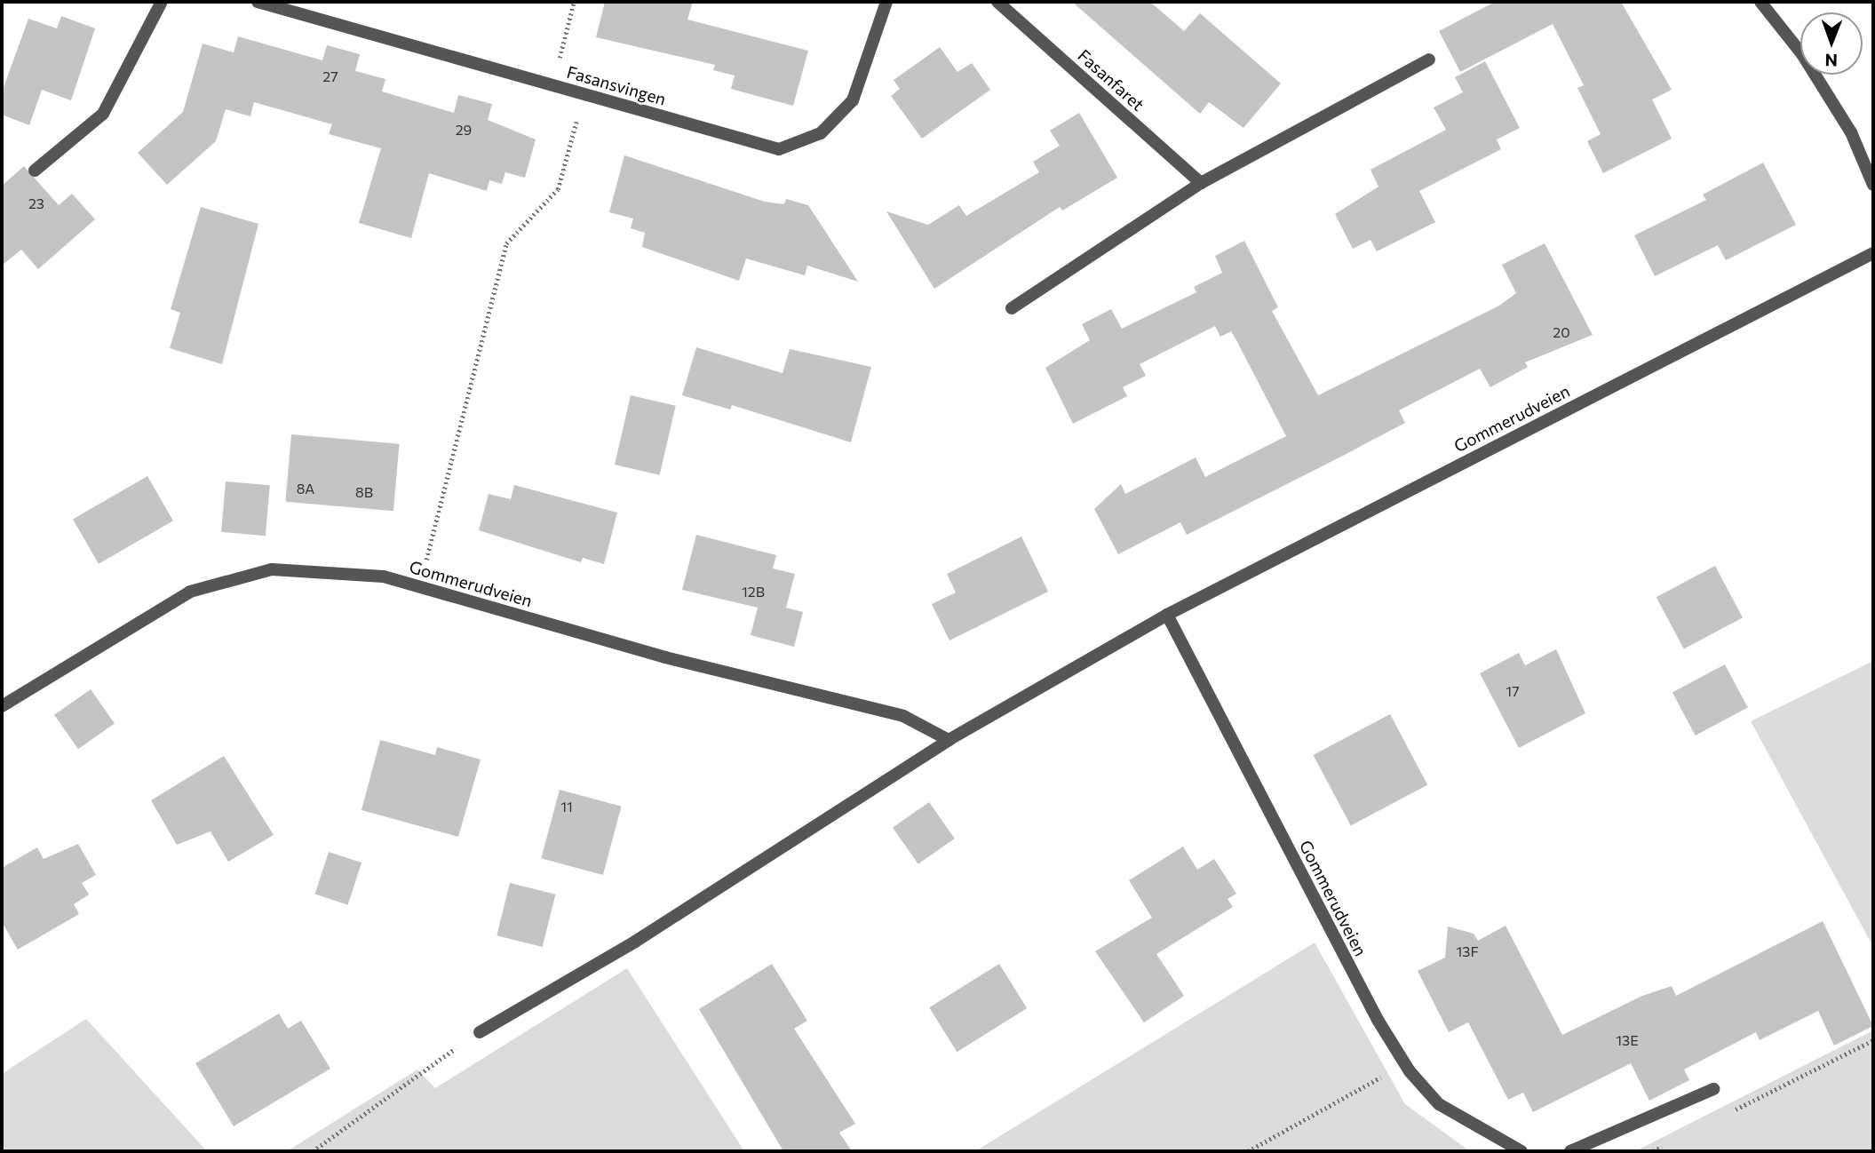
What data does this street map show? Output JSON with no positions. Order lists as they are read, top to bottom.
{
  "streets": {
    "street": ["Fasanfaret", "Fasansvingen", "Gommerudveien"]
  },
  "house_numbers": [
    "27",
    "29",
    "23",
    "20",
    "8A",
    "8B",
    "12B",
    "17",
    "11",
    "13F",
    "13E"
  ],
  "north": "bottom"
}
